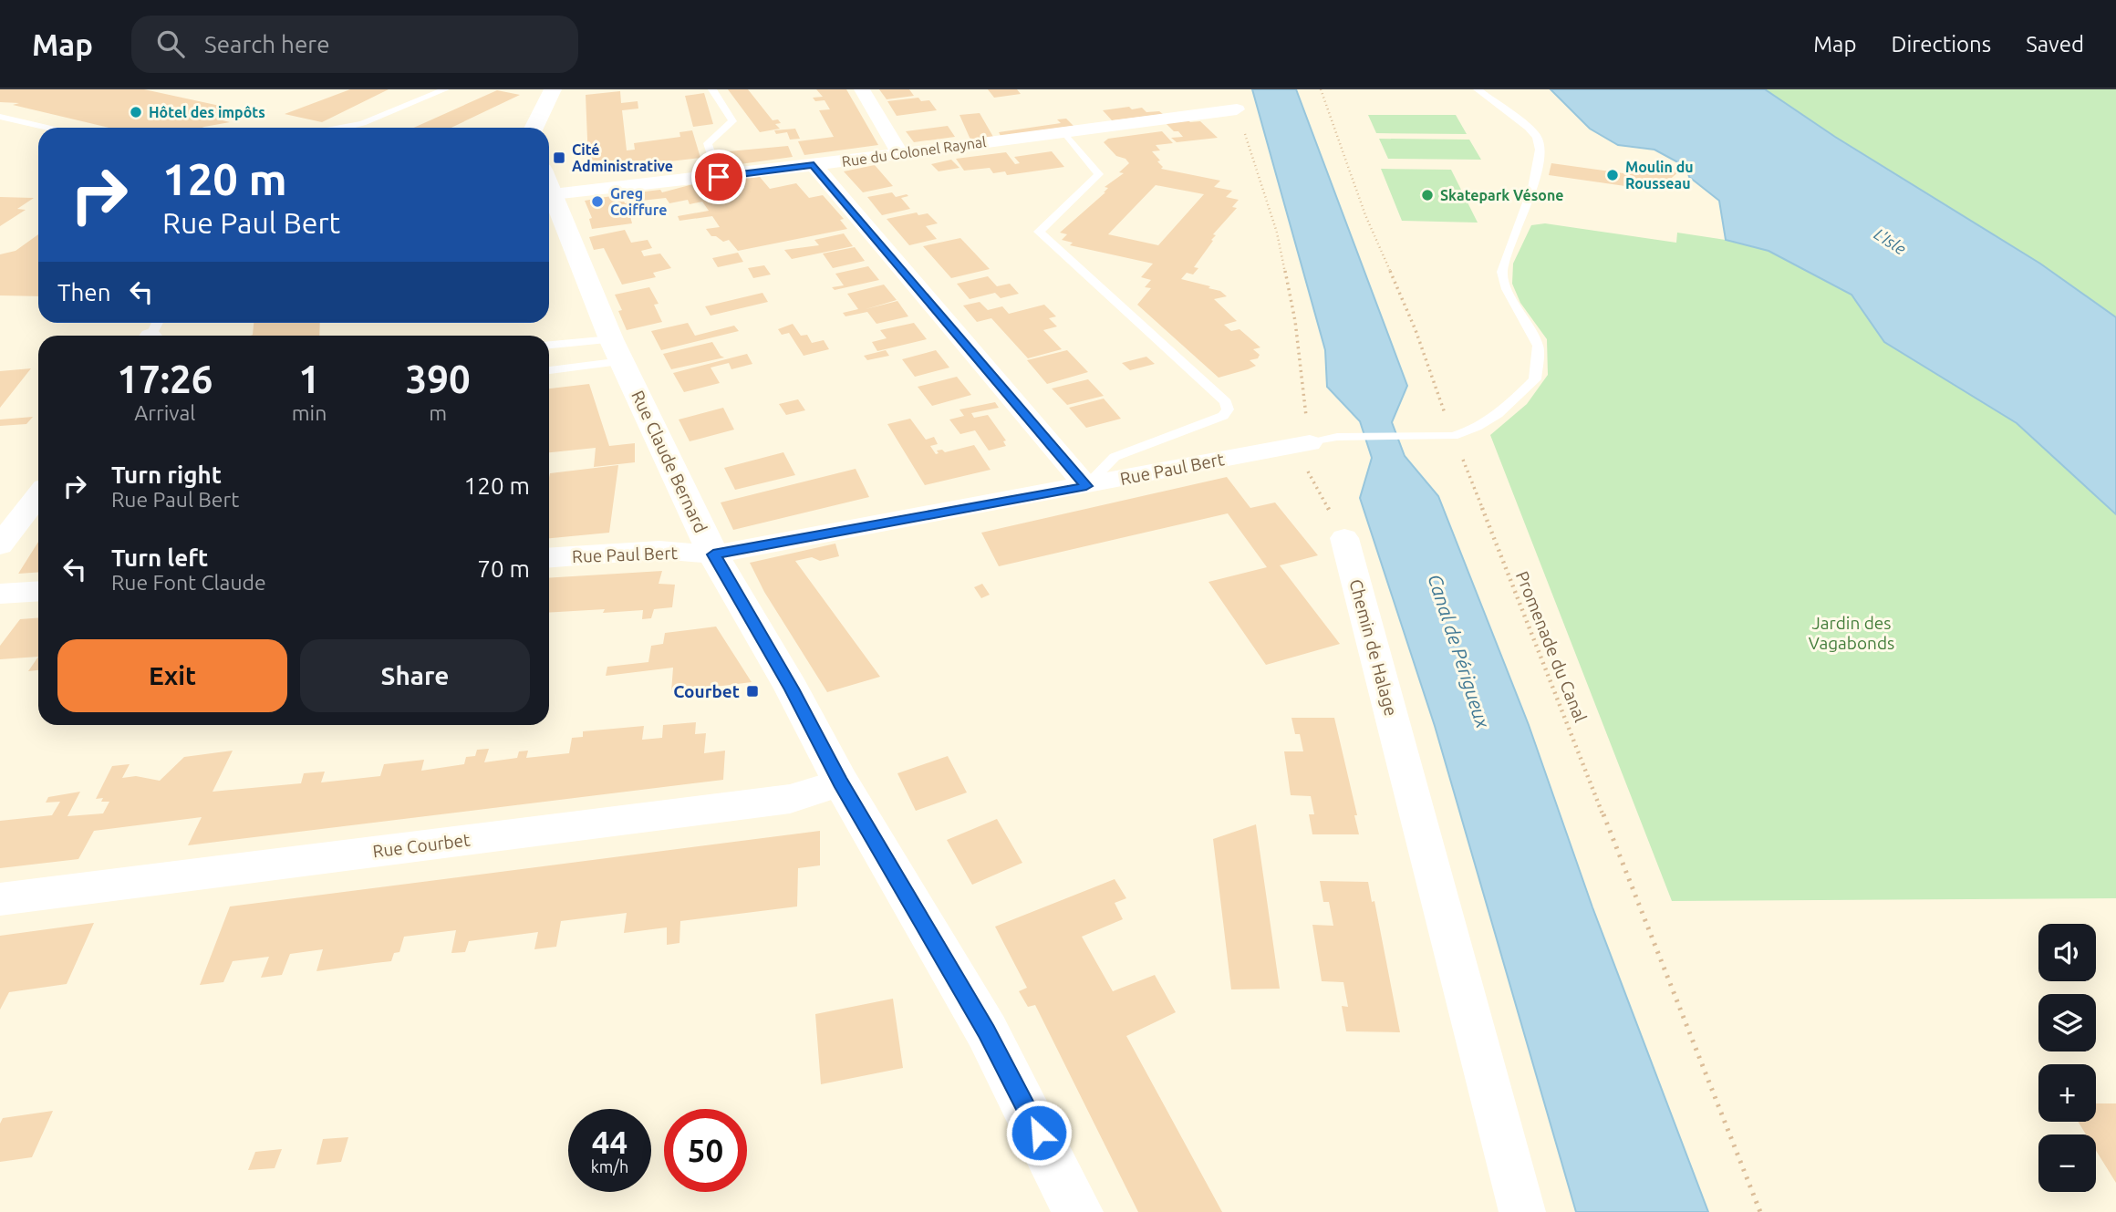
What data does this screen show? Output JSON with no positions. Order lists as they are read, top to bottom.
{
  "streets": {
    "main road": ["Rue Claude Bernard"],
    "street": [
      "Rue du Colonel Raynal",
      "Rue Paul Bert",
      "Chemin de Halage",
      "Rue Courbet"
    ],
    "path": ["Promenade du Canal"]
  },
  "crossings": [
    ["Rue Claude Bernard", "Rue Paul Bert"],
    ["Rue Claude Bernard", "Rue Courbet"]
  ],
  "water": ["L'Isle", "Canal de Périgueux"],
  "parks": ["Jardin des Vagabonds"],
  "places": {
    "other": [
      "Hôtel des impôts",
      "Moulin du Rousseau",
      "Skatepark Vésone",
      "Greg Coiffure"
    ],
    "transit": ["Cité Administrative", "Courbet"]
  },
  "page": {
    "header": "Map",
    "search": "Search here",
    "nav": ["Map", "Directions", "Saved"],
    "turn": ["120 m", "Rue Paul Bert"],
    "then": "Then",
    "eta": [
      "17:26",
      "Arrival",
      "1",
      "min",
      "390",
      "m"
    ],
    "list": [
      {
        "name": "Turn right",
        "note": "Rue Paul Bert",
        "value": "120 m"
      },
      {
        "name": "Turn left",
        "note": "Rue Font Claude",
        "value": "70 m"
      }
    ],
    "buttons": ["Exit", "Share"],
    "map_buttons": ["+", "−"],
    "speed": "44 km/h",
    "limit": "50"
  }
}
